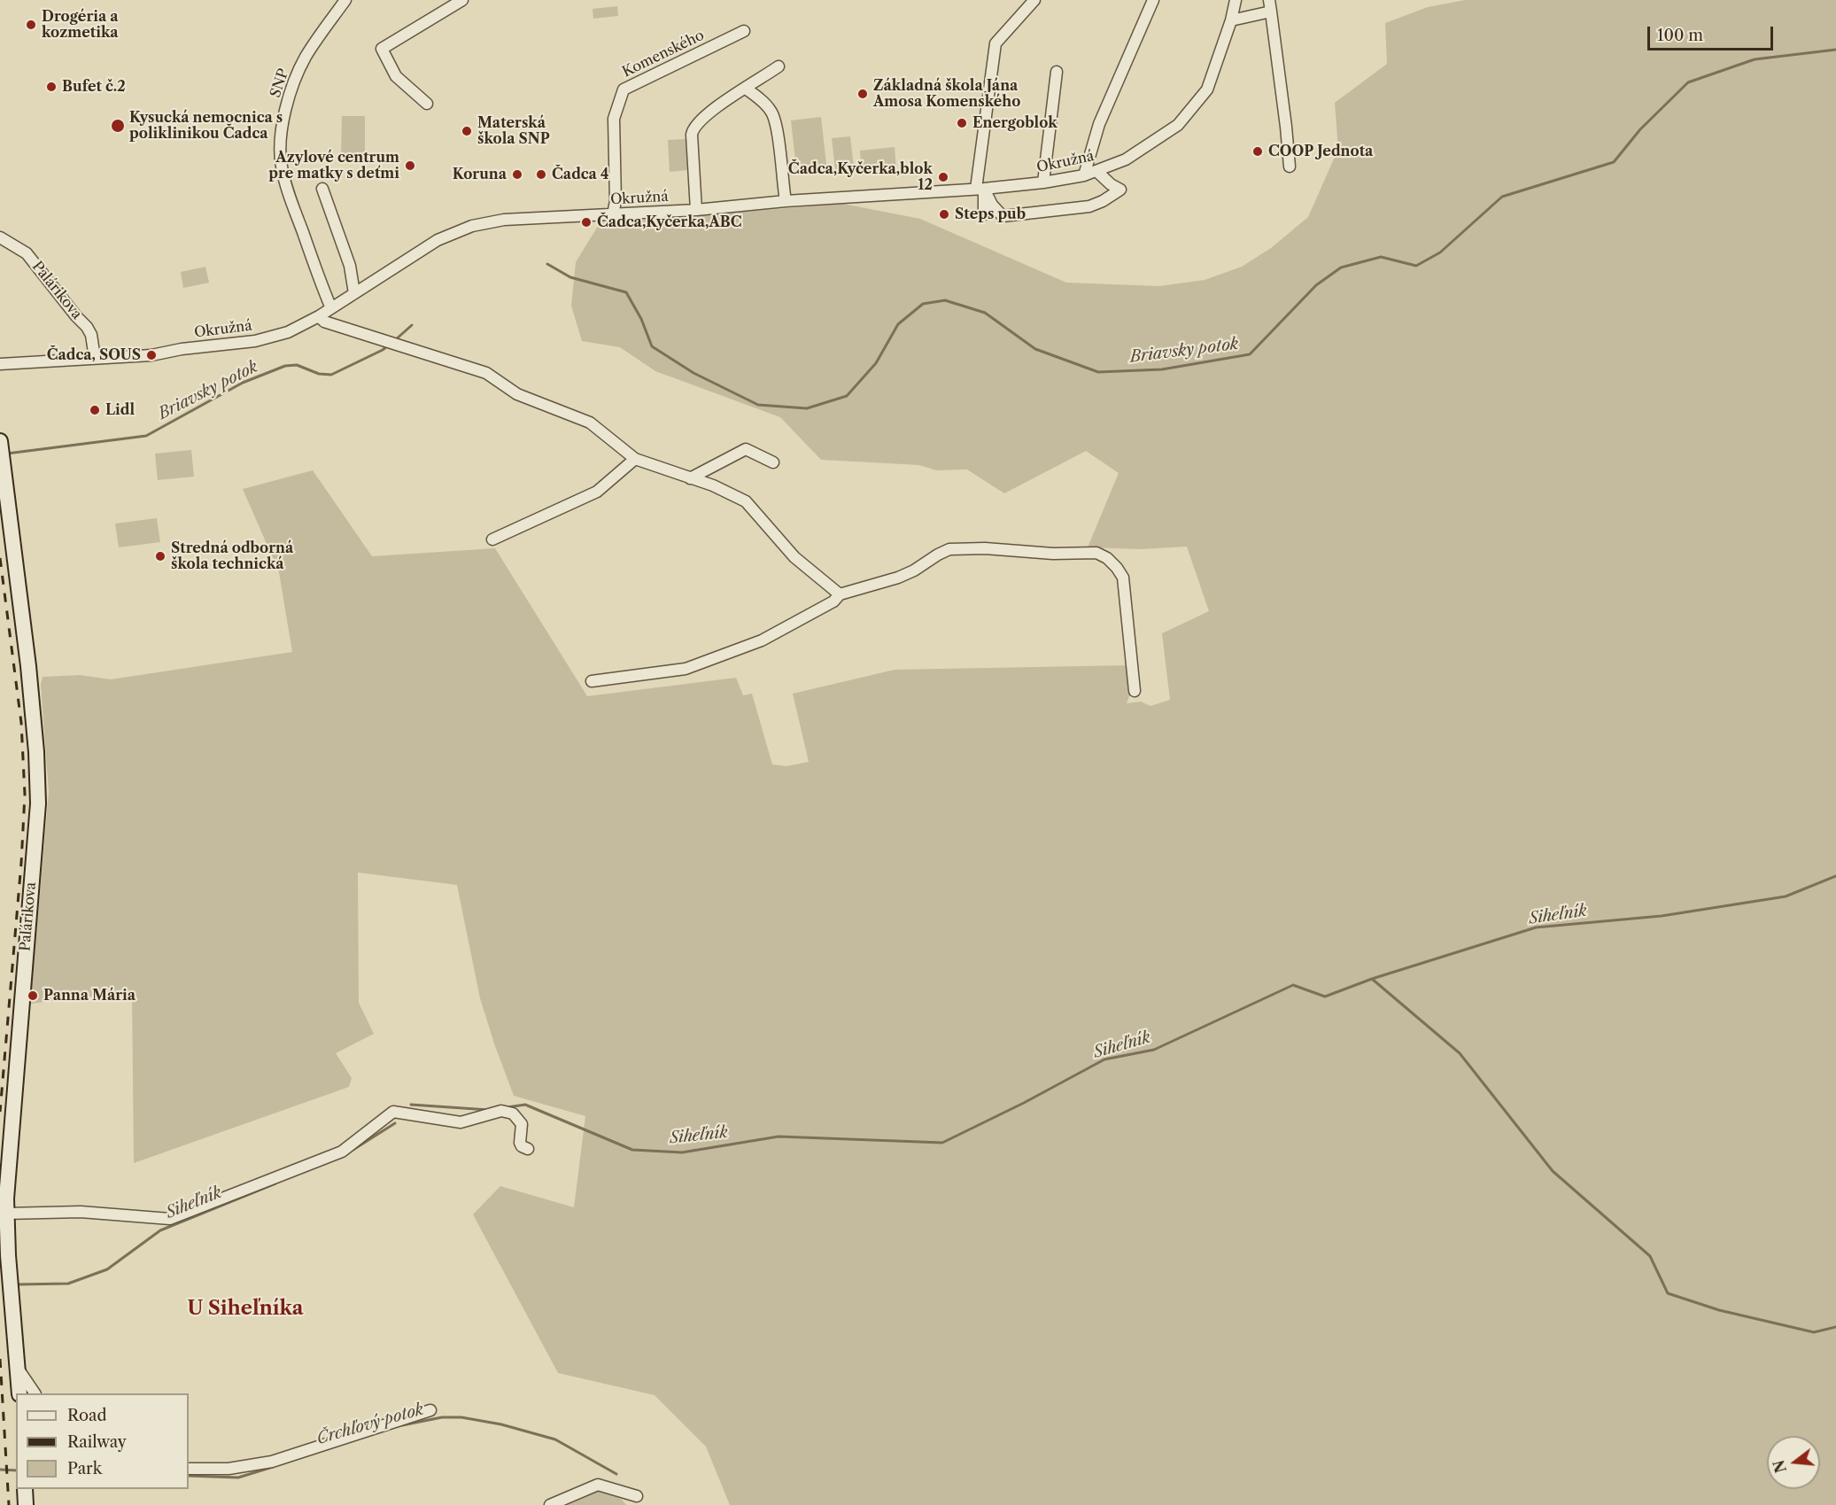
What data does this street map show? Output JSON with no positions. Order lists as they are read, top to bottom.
{
  "streets": {
    "main road": ["Palárikova"],
    "street": ["Komenského", "SNP", "Okružná"]
  },
  "crossings": [
    ["Komenského", "Okružná"],
    ["SNP", "Okružná"],
    ["Okružná", "Palárikova"]
  ],
  "districts": ["U Siheľníka"],
  "water": ["Briavsky potok", "Siheľník", "Črchľový potok"],
  "places": [
    "Drogéria a kozmetika",
    "Bufet č.2",
    "Základná škola Jána Amosa Komenského",
    "Energoblok",
    "Kysucká nemocnica s poliklinikou Čadca",
    "Materská škola SNP",
    "COOP Jednota",
    "Azylové centrum pre matky s deťmi",
    "Koruna",
    "Čadca 4",
    "Čadca,Kyčerka,blok 12",
    "Steps pub",
    "Čadca,Kyčerka,ABC",
    "Čadca, SOUS",
    "Lidl",
    "Stredná odborná škola technická",
    "Panna Mária"
  ],
  "legend": ["Road", "Railway", "Park"],
  "scale_bar": "100 m",
  "north": "left"
}
